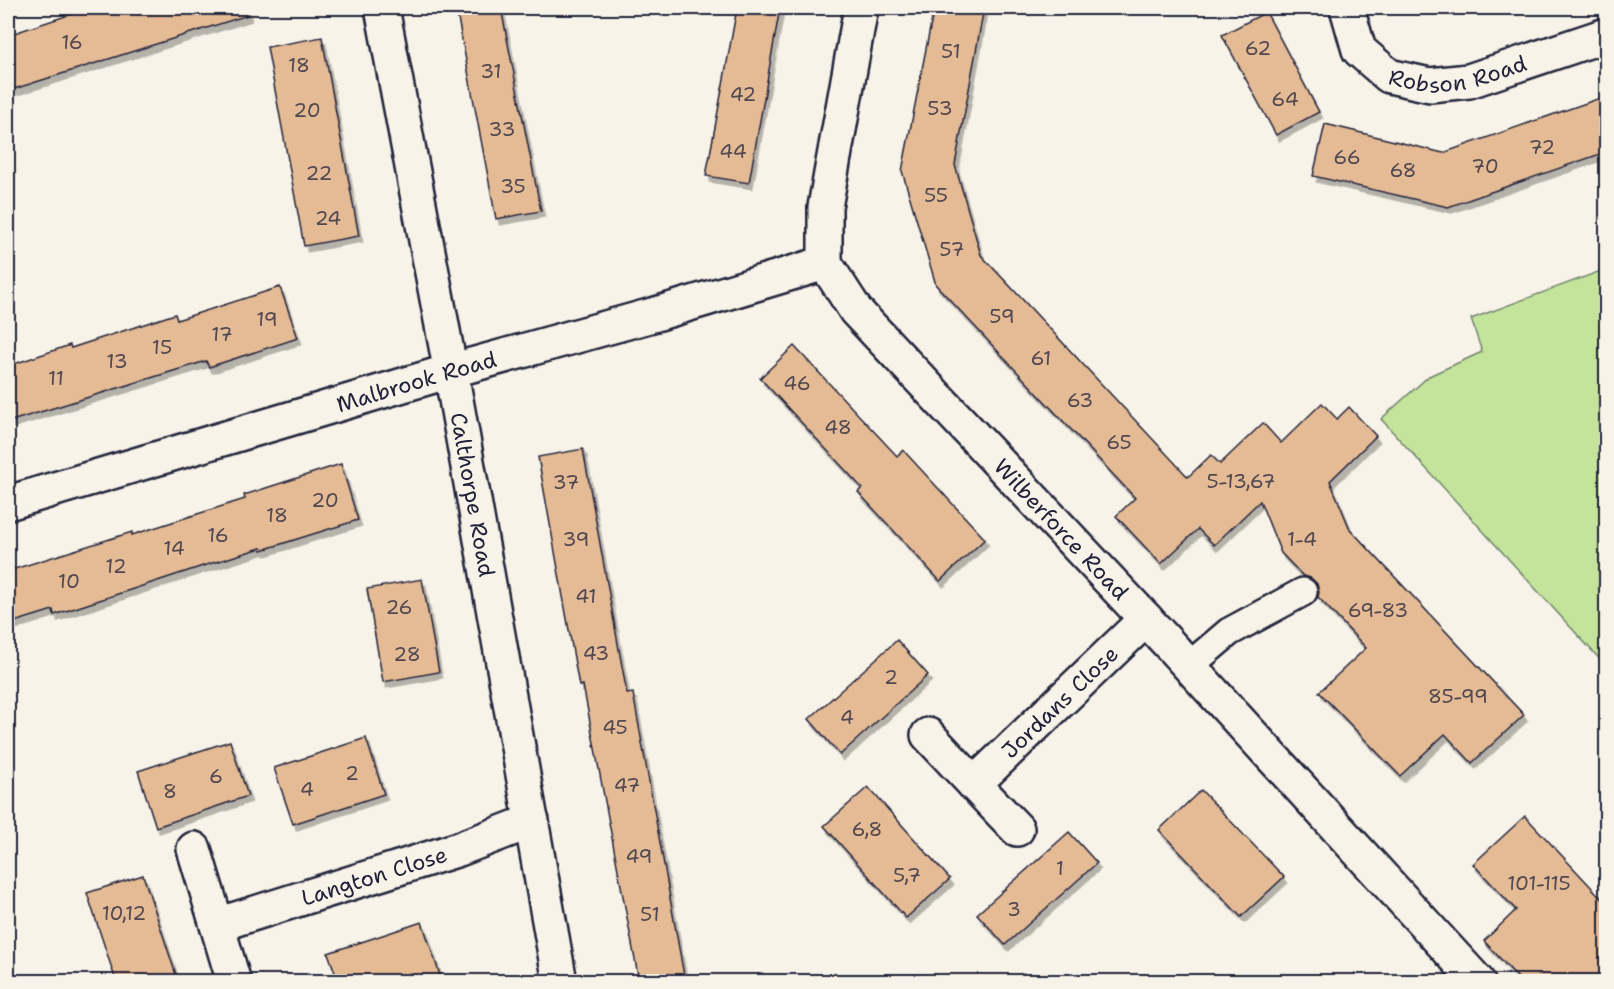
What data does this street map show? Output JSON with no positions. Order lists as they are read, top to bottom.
{
  "streets": {
    "street": [
      "Robson Road",
      "Malbrook Road",
      "Calthorpe Road",
      "Wilberforce Road",
      "Jordans Close",
      "Langton Close"
    ]
  },
  "crossings": [
    ["Malbrook Road", "Calthorpe Road"],
    ["Malbrook Road", "Wilberforce Road"],
    ["Calthorpe Road", "Langton Close"],
    ["Wilberforce Road", "Jordans Close"]
  ],
  "house_numbers": [
    "16",
    "62",
    "51",
    "18",
    "31",
    "42",
    "64",
    "53",
    "20",
    "33",
    "72",
    "44",
    "66",
    "70",
    "68",
    "22",
    "35",
    "55",
    "24",
    "57",
    "59",
    "19",
    "17",
    "15",
    "61",
    "13",
    "11",
    "46",
    "63",
    "48",
    "65",
    "5-13,67",
    "37",
    "20",
    "18",
    "16",
    "39",
    "1-4",
    "14",
    "12",
    "10",
    "41",
    "26",
    "69-83",
    "43",
    "28",
    "2",
    "85-99",
    "4",
    "45",
    "2",
    "6",
    "47",
    "4",
    "8",
    "6,8",
    "49",
    "1",
    "5,7",
    "101-115",
    "3",
    "10,12",
    "51"
  ]
}
